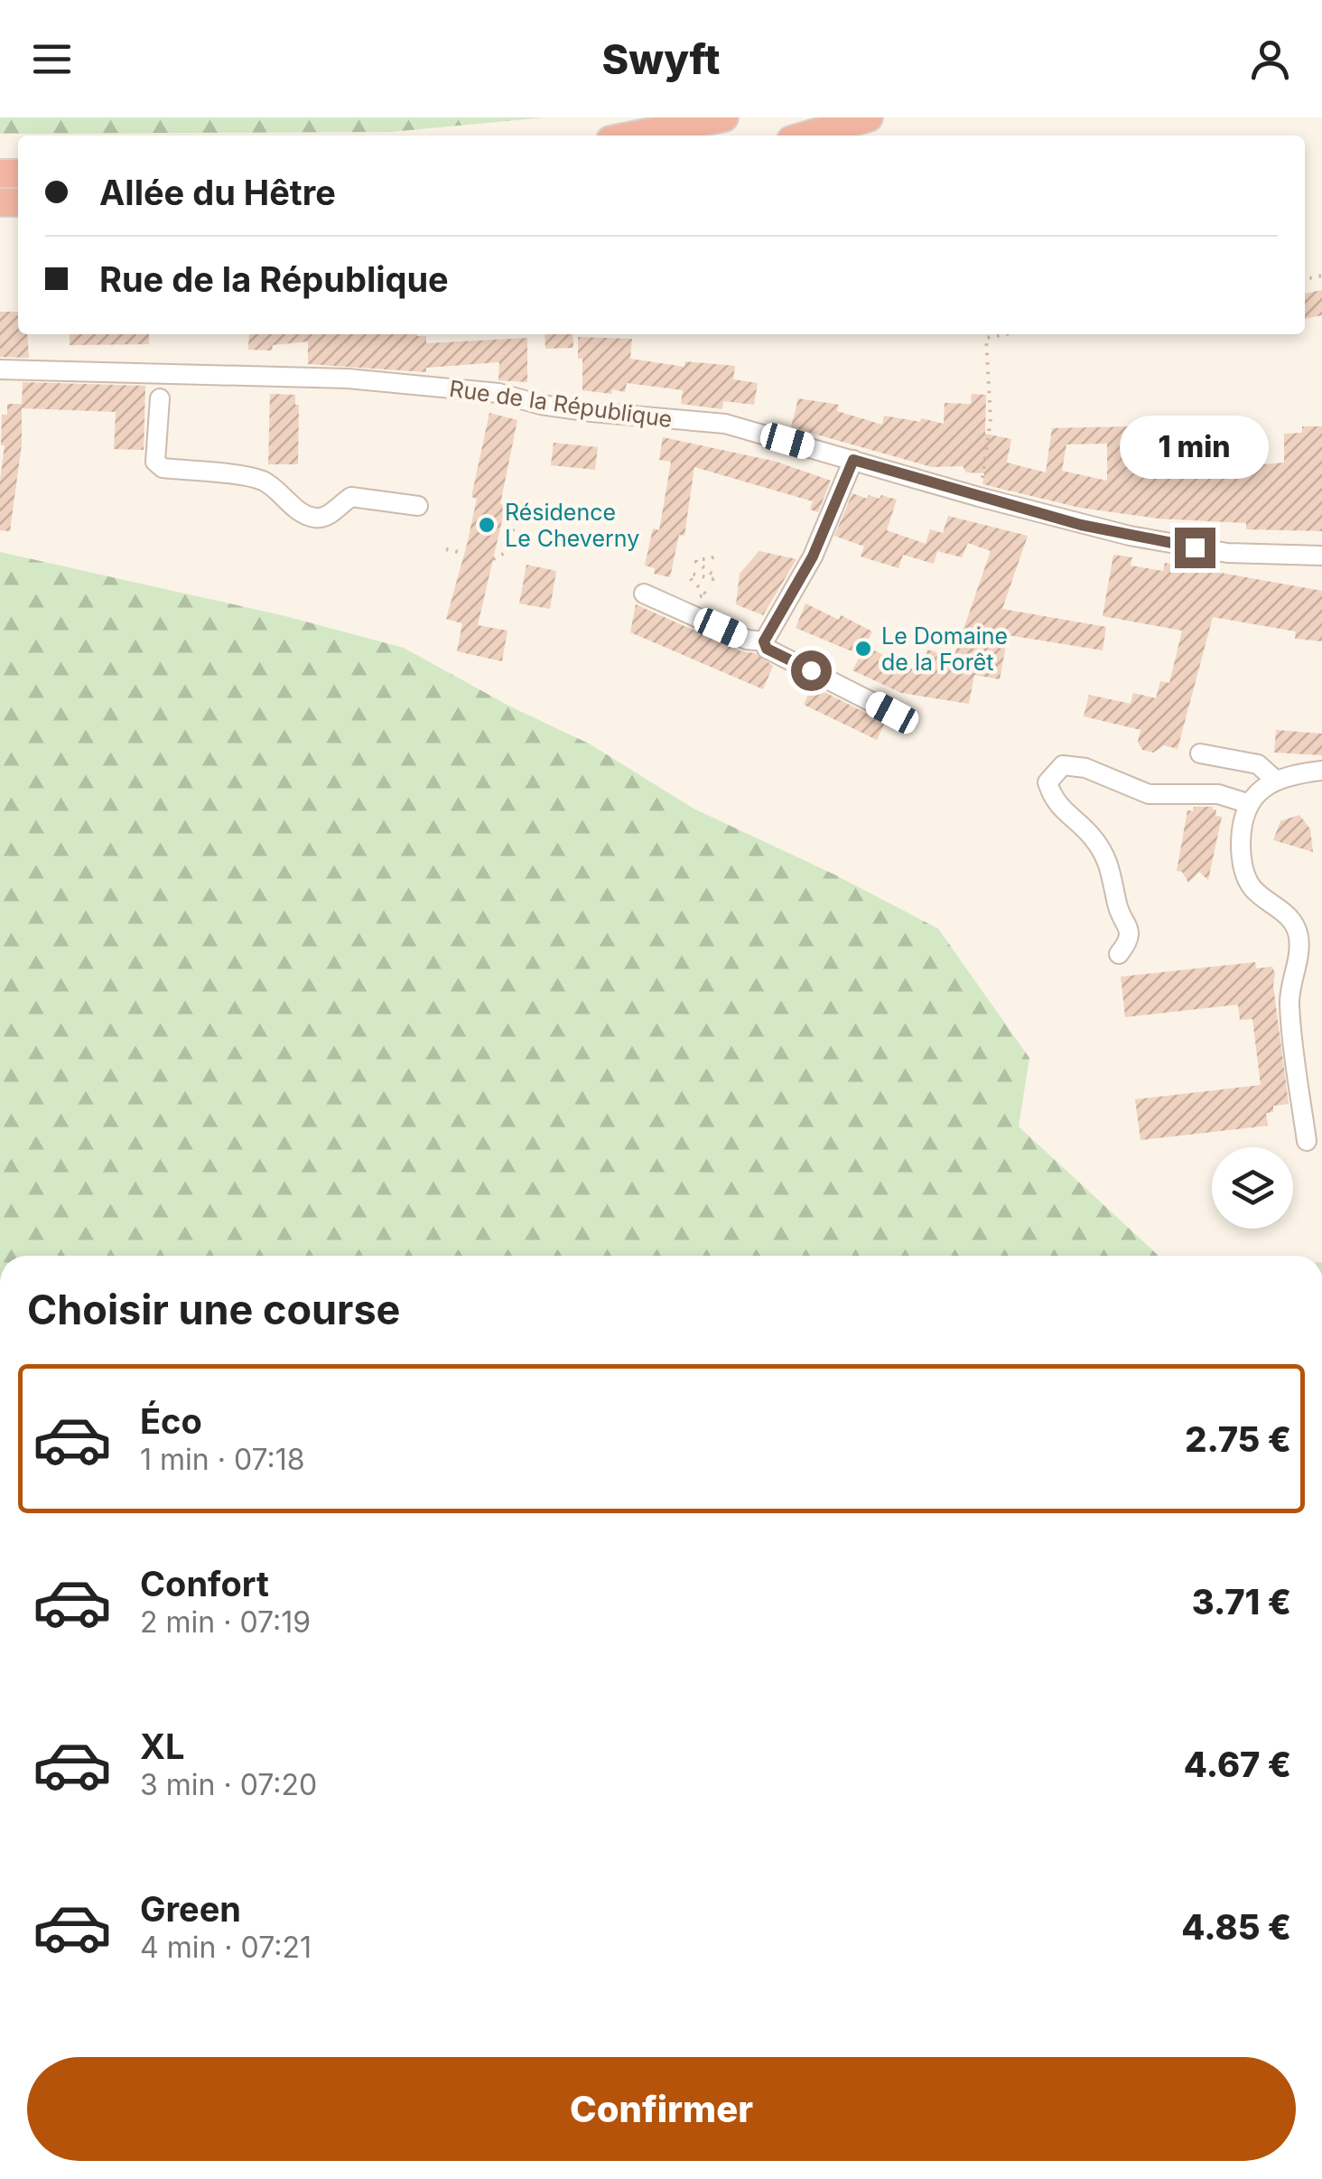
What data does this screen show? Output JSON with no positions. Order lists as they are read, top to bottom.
{
  "streets": {
    "street": ["Rue de la République"]
  },
  "places": ["Résidence Le Cheverny", "Le Domaine de la Forêt"],
  "page": {
    "header": "Swyft",
    "banner": ["Allée du Hêtre", "Rue de la République"],
    "bubble": "1 min",
    "heading": "Choisir une course",
    "list": [
      {
        "name": "Éco",
        "note": "1 min · 07:18",
        "value": "2.75 €"
      },
      {
        "name": "Confort",
        "note": "2 min · 07:19",
        "value": "3.71 €"
      },
      {
        "name": "XL",
        "note": "3 min · 07:20",
        "value": "4.67 €"
      },
      {
        "name": "Green",
        "note": "4 min · 07:21",
        "value": "4.85 €"
      }
    ],
    "buttons": "Confirmer"
  }
}
